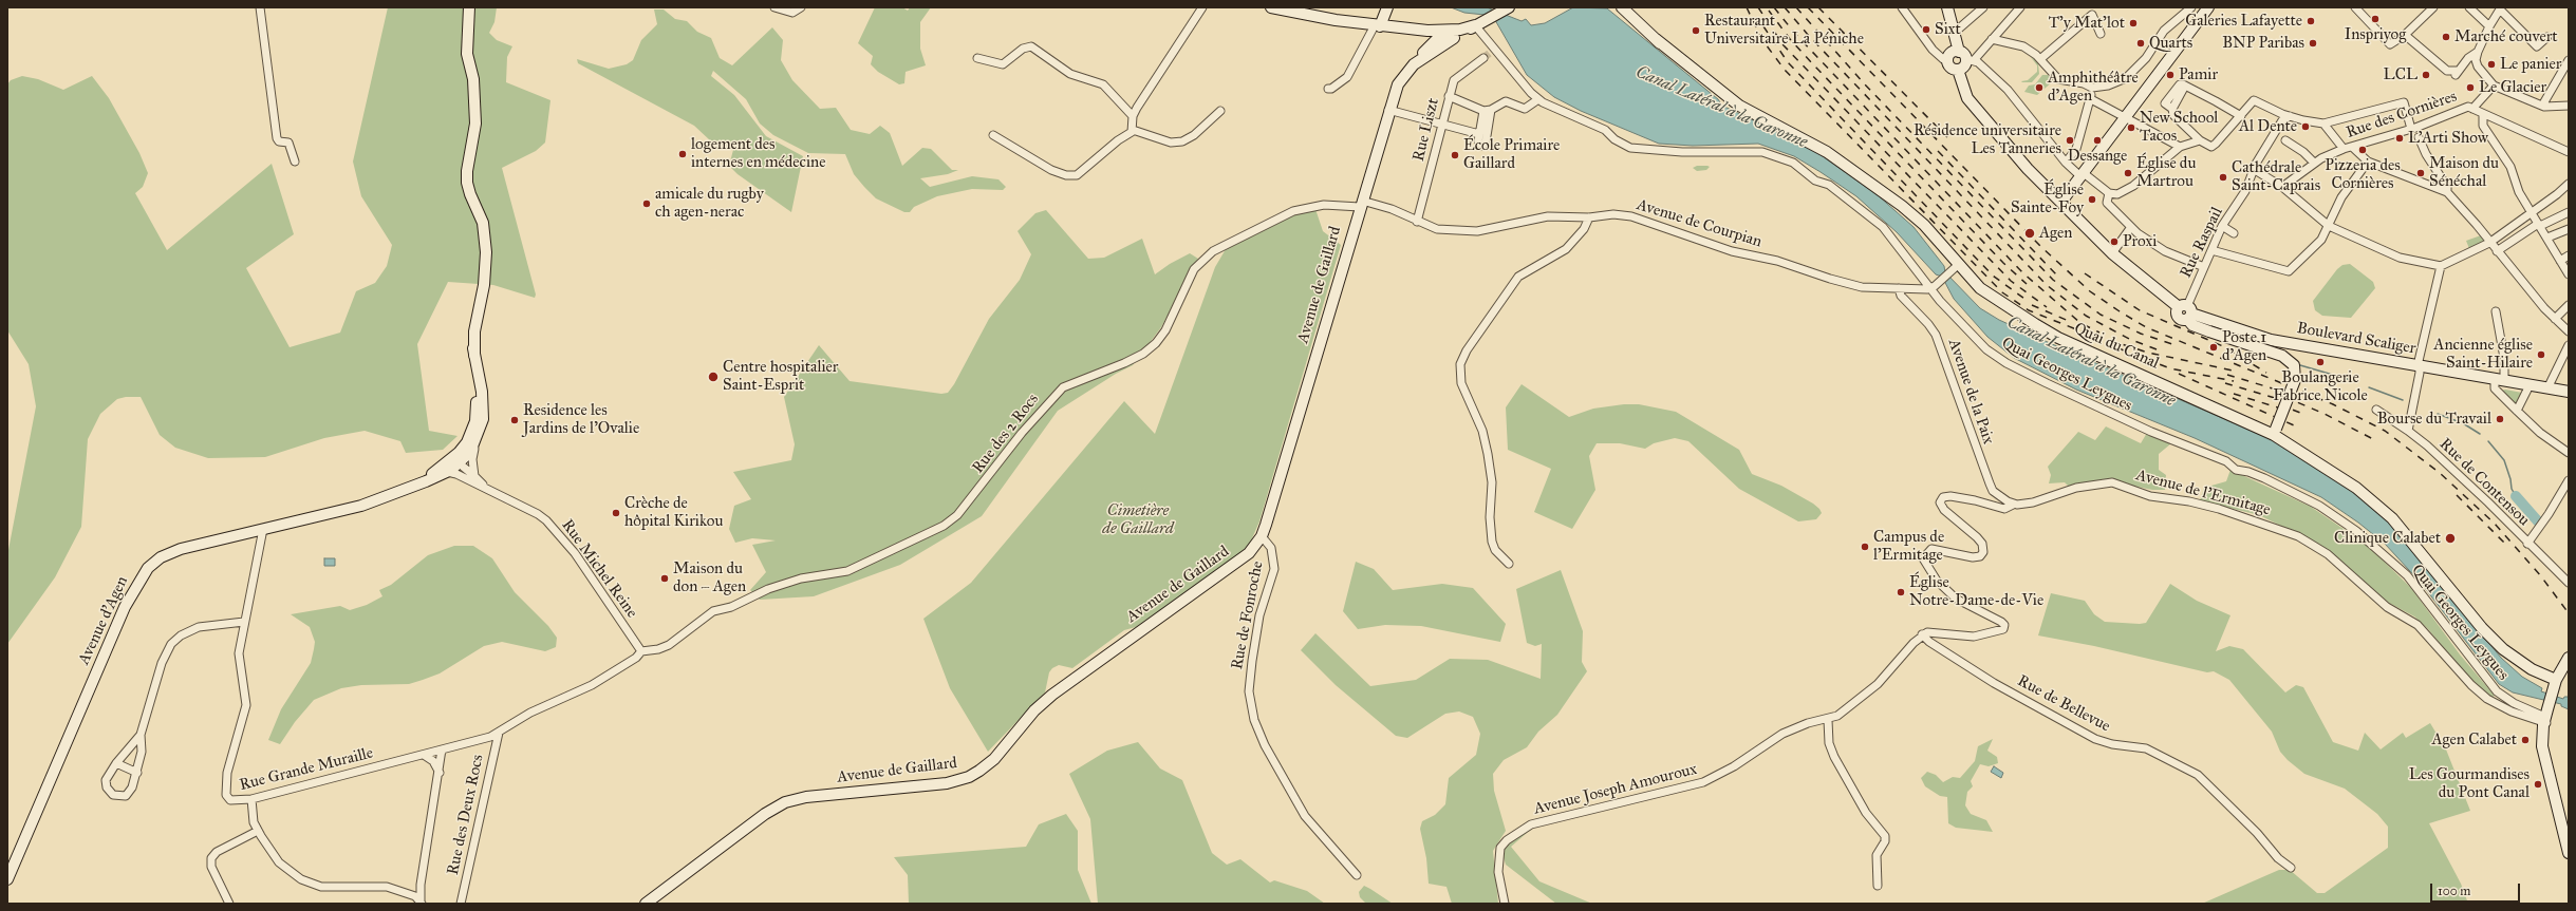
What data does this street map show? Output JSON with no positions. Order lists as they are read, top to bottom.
{
  "streets": {
    "street": [
      "Rue des Cornières",
      "Rue Liszt",
      "Avenue de Courpian",
      "Rue Raspail",
      "Avenue de Gaillard",
      "Boulevard Scaliger",
      "Quai du Canal",
      "Quai Georges Leygues",
      "Avenue de la Paix",
      "Rue des 2 Rocs",
      "Rue de Contensou",
      "Avenue de l’Ermitage",
      "Rue Michel Reine",
      "Rue de Fonroche",
      "Avenue d'Agen",
      "Rue de Bellevue",
      "Rue Grande Muraille",
      "Avenue Joseph Amouroux",
      "Rue des Deux Rocs"
    ]
  },
  "crossings": [
    ["Rue Liszt", "Avenue de Courpian"],
    ["Avenue de Courpian", "Avenue de Gaillard"],
    ["Avenue de Courpian", "Quai Georges Leygues"],
    ["Avenue de Courpian", "Avenue de la Paix"],
    ["Avenue de Courpian", "Rue des 2 Rocs"],
    ["Rue Raspail", "Boulevard Scaliger"],
    ["Avenue de Gaillard", "Quai Georges Leygues"],
    ["Avenue de Gaillard", "Rue des 2 Rocs"],
    ["Avenue de Gaillard", "Rue de Fonroche"],
    ["Quai Georges Leygues", "Avenue de l’Ermitage"],
    ["Avenue de la Paix", "Avenue de l’Ermitage"],
    ["Rue des 2 Rocs", "Rue Michel Reine"],
    ["Rue des 2 Rocs", "Rue Grande Muraille"],
    ["Rue Michel Reine", "Avenue d'Agen"],
    ["Rue Michel Reine", "Rue Grande Muraille"],
    ["Avenue d'Agen", "Rue Grande Muraille"],
    ["Rue de Bellevue", "Avenue Joseph Amouroux"],
    ["Rue Grande Muraille", "Rue des Deux Rocs"]
  ],
  "water": ["Canal Latéral à la Garonne"],
  "parks": ["Cimetière de Gaillard"],
  "places": [
    "Inspriyog",
    "Galeries Lafayette",
    "T'y Mat'lot",
    "Sixt",
    "Restaurant Universitaire La Péniche",
    "Marché couvert",
    "Quarts",
    "BNP Paribas",
    "Le panier",
    "Pamir",
    "LCL",
    "Amphithéâtre d'Agen",
    "Le Glacier",
    "Al Dente",
    "New School Tacos",
    "L'Arti Show",
    "Résidence universitaire Les Tanneries",
    "Dessange",
    "Pizzeria des Cornières",
    "logement des internes en médecine",
    "École Primaire Gaillard",
    "Église du Martrou",
    "Maison du Sénéchal",
    "Cathédrale Saint-Caprais",
    "Église Sainte-Foy",
    "amicale du rugby ch agen-nerac",
    "Agen",
    "Proxi",
    "Poste 1 d'Agen",
    "Ancienne église Saint-Hilaire",
    "Boulangerie Fabrice Nicole",
    "Centre hospitalier Saint-Esprit",
    "Bourse du Travail",
    "Residence les Jardins de l'Ovalie",
    "Crèche de hôpital Kirikou",
    "Clinique Calabet",
    "Campus de l'Ermitage",
    "Maison du don – Agen",
    "Église Notre-Dame-de-Vie",
    "Agen Calabet",
    "Les Gourmandises du Pont Canal"
  ],
  "scale_bar": "100 m"
}
